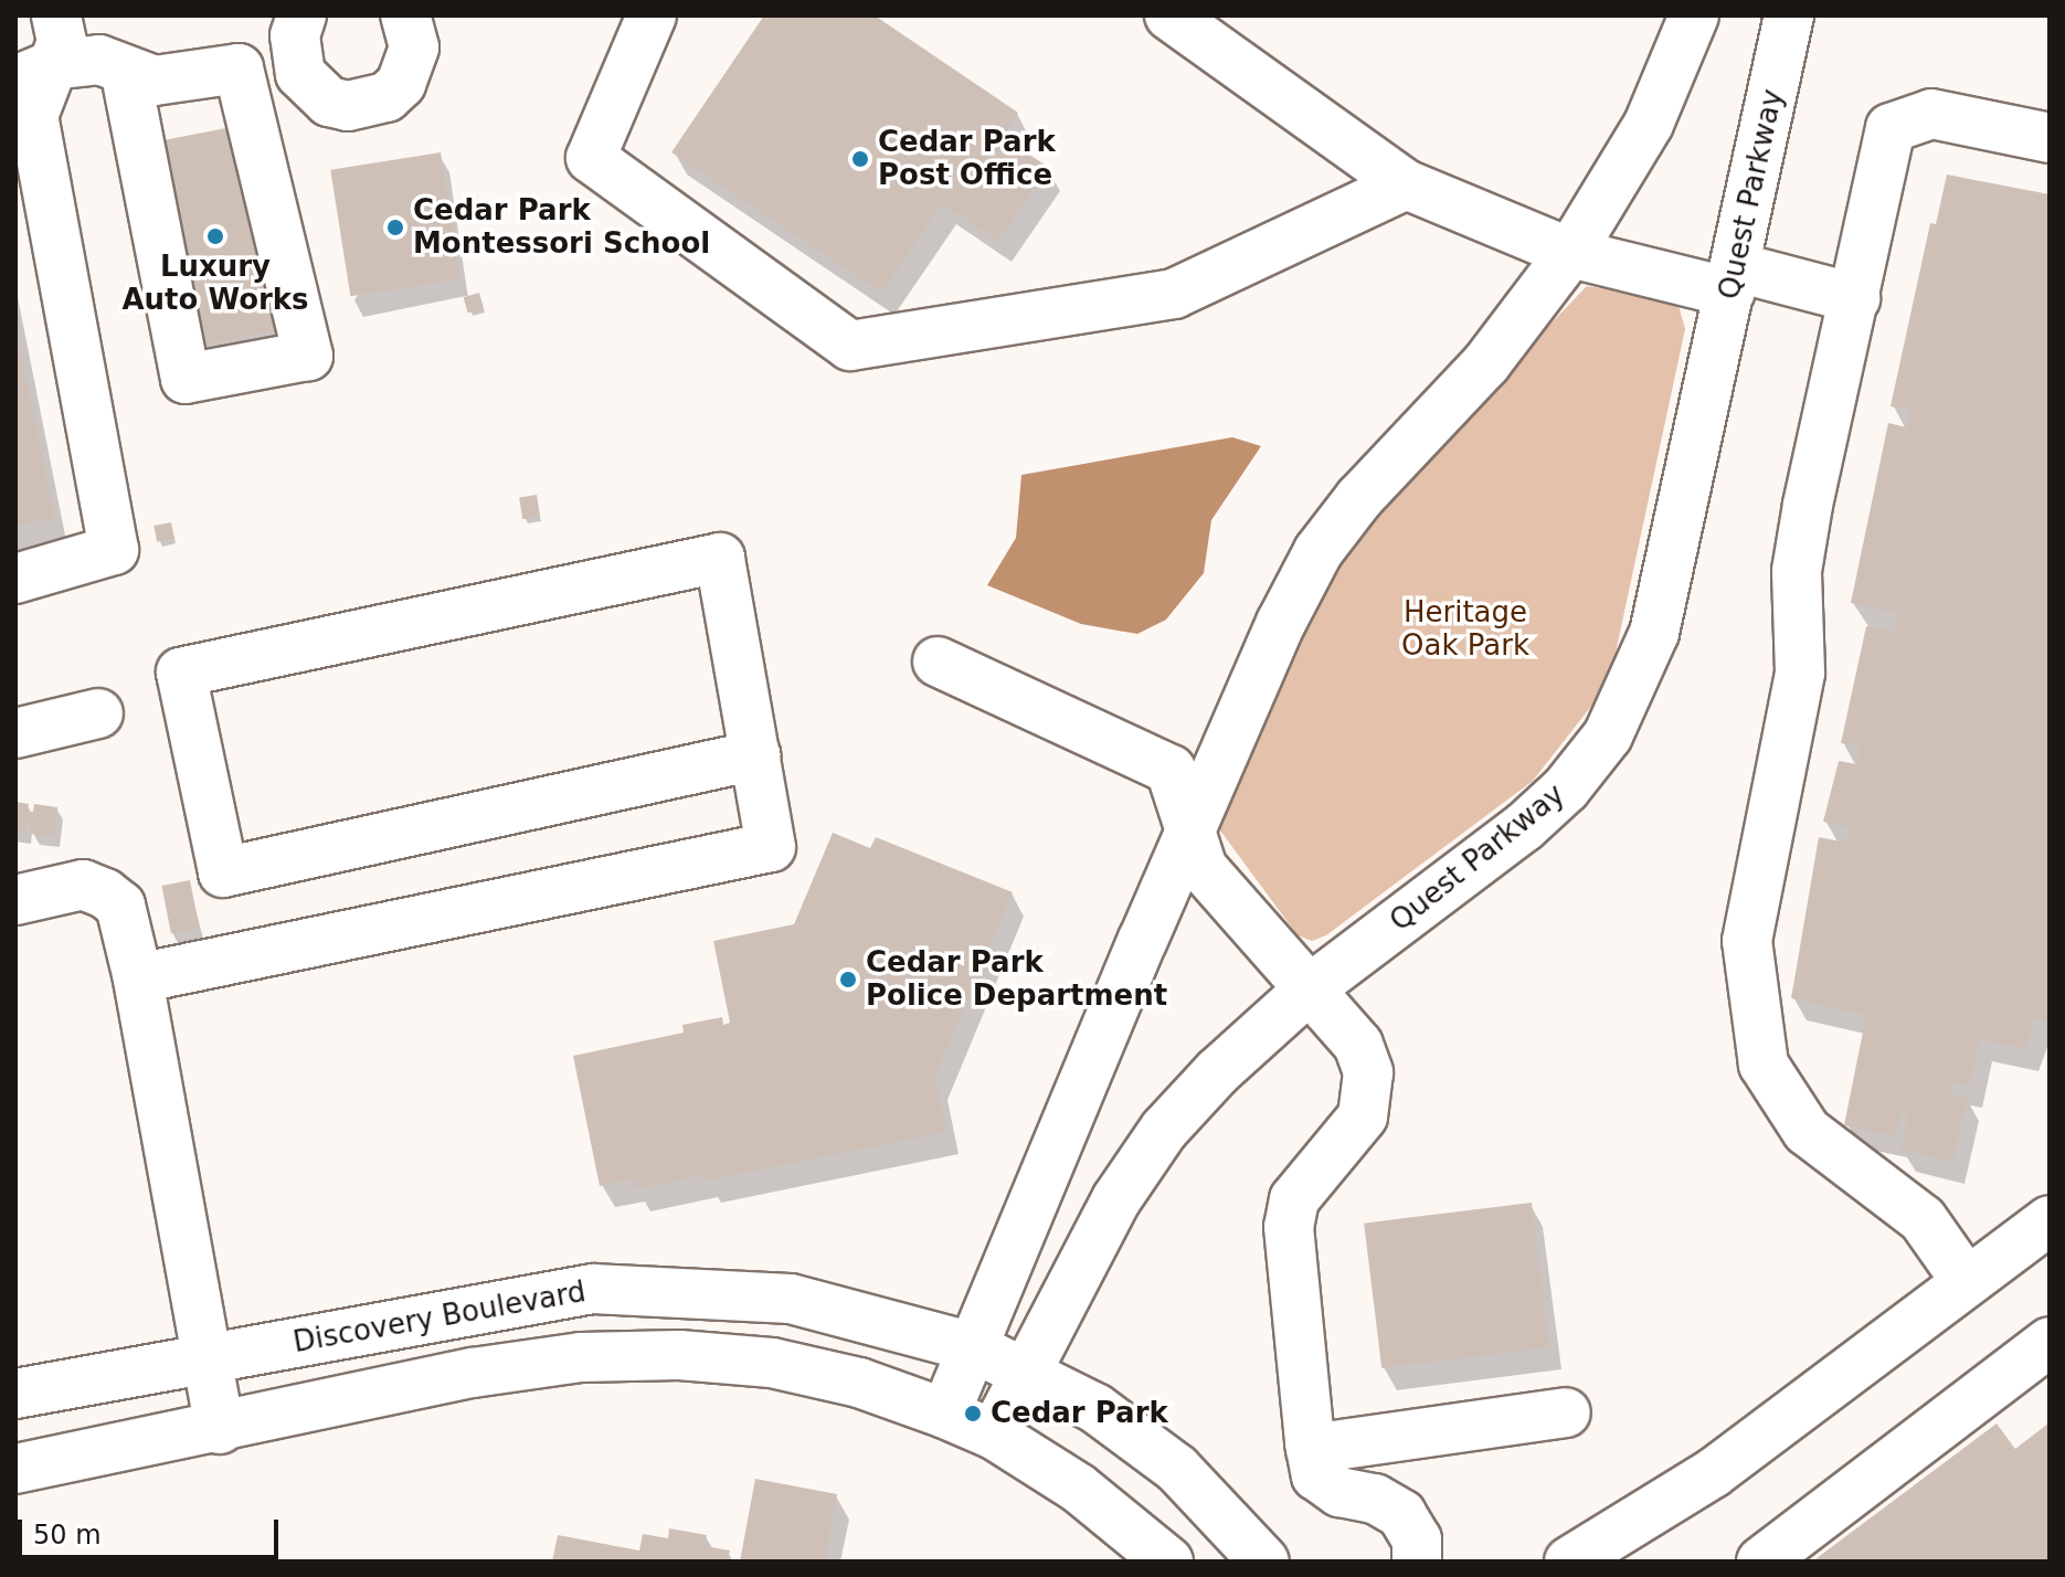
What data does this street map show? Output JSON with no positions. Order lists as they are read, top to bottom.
{
  "streets": {
    "street": ["Quest Parkway", "Discovery Boulevard"]
  },
  "crossings": [
    ["Quest Parkway", "Discovery Boulevard"]
  ],
  "parks": ["Heritage Oak Park"],
  "places": [
    "Cedar Park Post Office",
    "Cedar Park Montessori School",
    "Luxury Auto Works",
    "Cedar Park Police Department",
    "Cedar Park"
  ],
  "scale_bar": "50 m"
}
